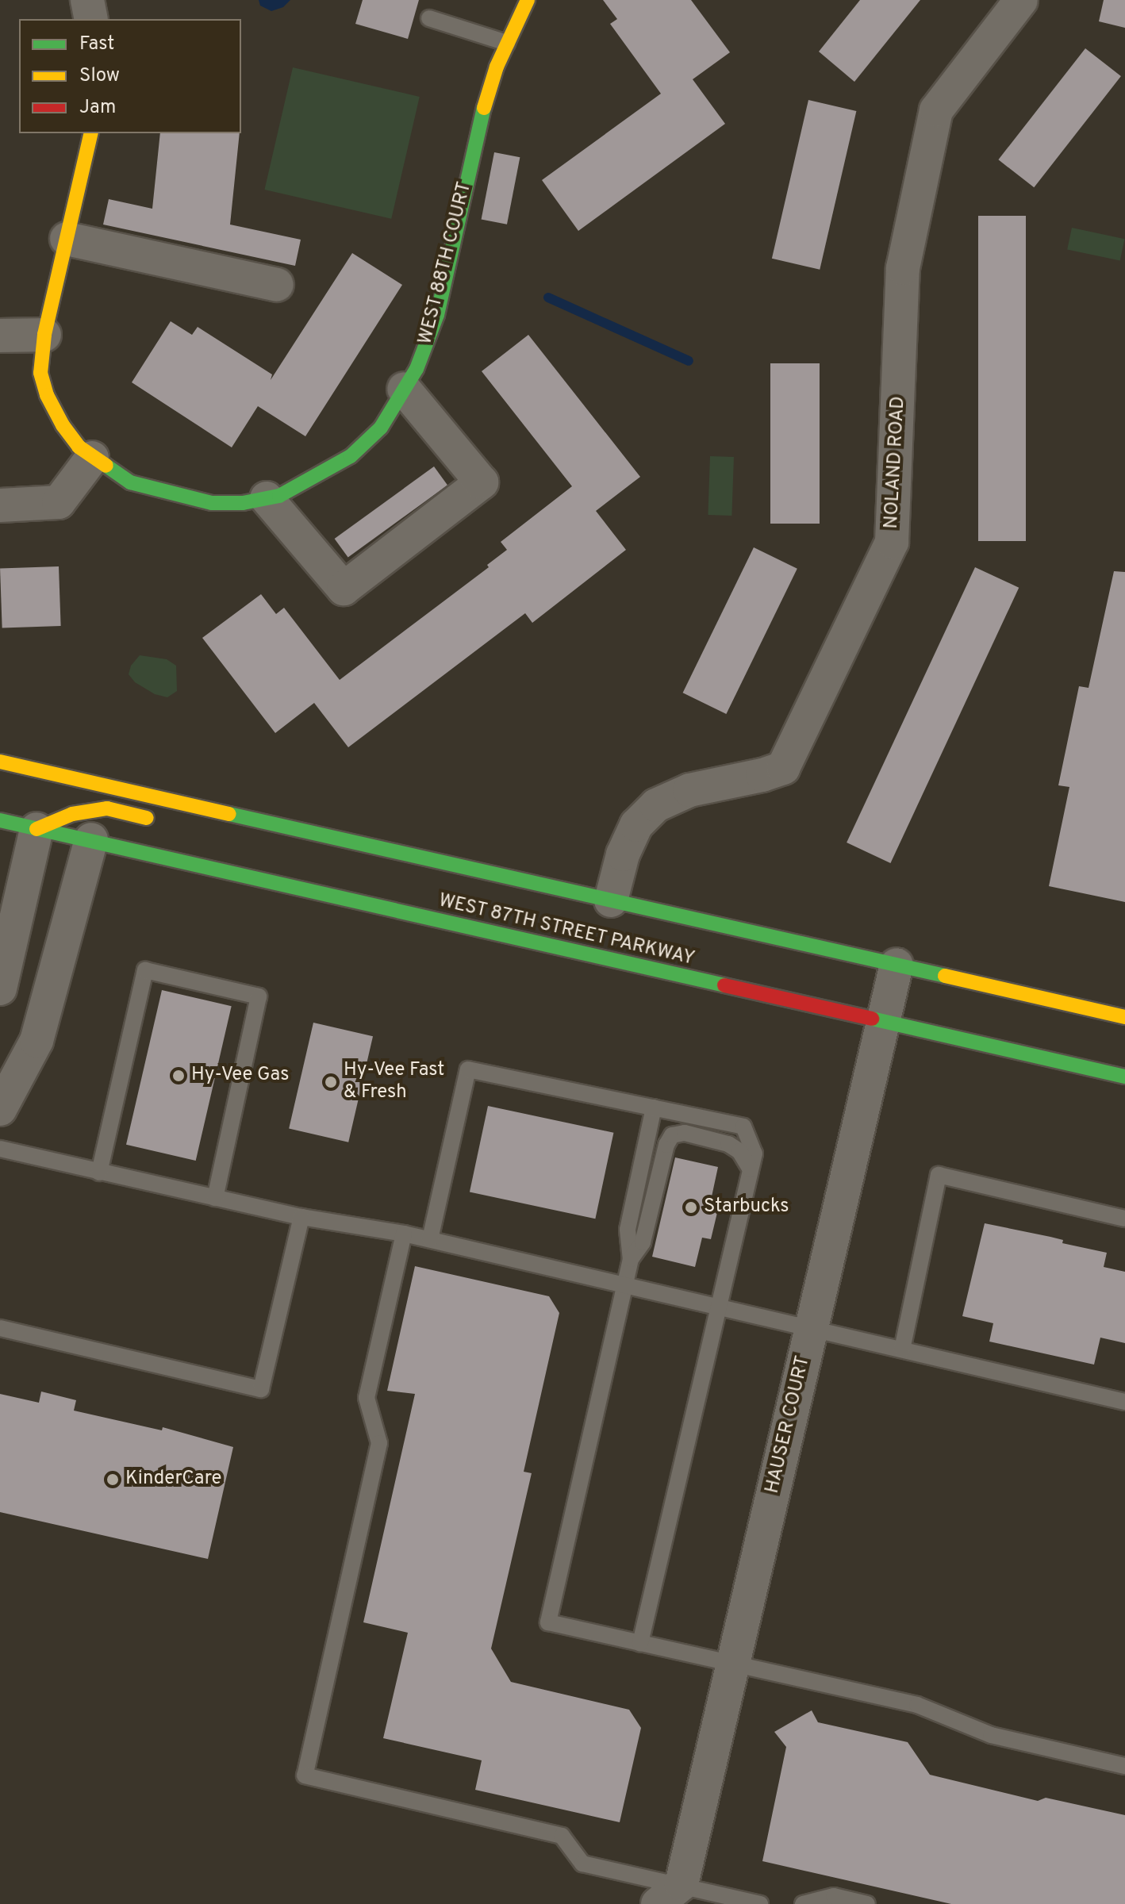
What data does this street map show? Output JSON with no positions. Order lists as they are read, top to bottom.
{
  "streets": {
    "main road": ["WEST 88TH COURT", "WEST 87TH STREET PARKWAY"],
    "street": ["NOLAND ROAD", "HAUSER COURT"]
  },
  "crossings": [
    ["NOLAND ROAD", "WEST 87TH STREET PARKWAY"],
    ["WEST 87TH STREET PARKWAY", "HAUSER COURT"]
  ],
  "places": [
    "Hy-Vee Gas",
    "Hy-Vee Fast & Fresh",
    "Starbucks",
    "KinderCare"
  ],
  "legend": ["Fast", "Slow", "Jam"]
}
